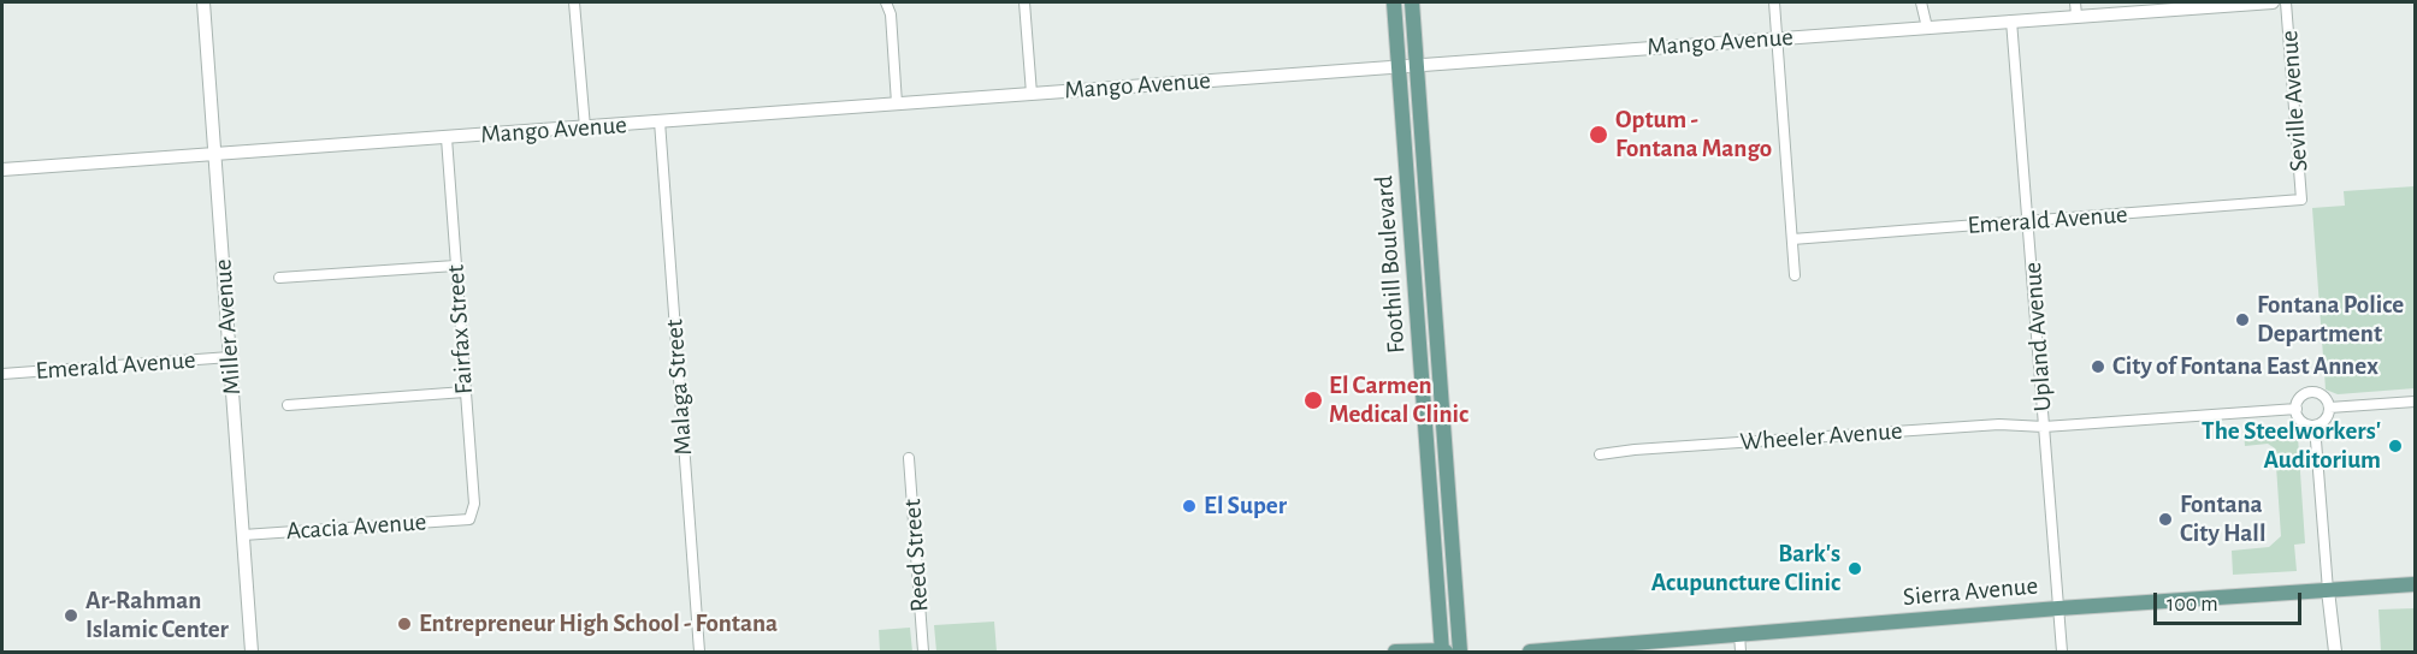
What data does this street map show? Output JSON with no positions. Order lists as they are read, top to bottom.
{
  "streets": {
    "main road": ["Foothill Boulevard", "Sierra Avenue"],
    "street": [
      "Mango Avenue",
      "Seville Avenue",
      "Emerald Avenue",
      "Miller Avenue",
      "Fairfax Street",
      "Upland Avenue",
      "Malaga Street",
      "Wheeler Avenue",
      "Acacia Avenue",
      "Reed Street"
    ]
  },
  "crossings": [
    ["Mango Avenue", "Foothill Boulevard"],
    ["Mango Avenue", "Miller Avenue"],
    ["Mango Avenue", "Fairfax Street"],
    ["Mango Avenue", "Upland Avenue"],
    ["Mango Avenue", "Malaga Street"],
    ["Seville Avenue", "Emerald Avenue"],
    ["Emerald Avenue", "Miller Avenue"],
    ["Emerald Avenue", "Upland Avenue"],
    ["Miller Avenue", "Acacia Avenue"],
    ["Fairfax Street", "Acacia Avenue"],
    ["Upland Avenue", "Wheeler Avenue"],
    ["Upland Avenue", "Sierra Avenue"]
  ],
  "places": [
    "Optum - Fontana Mango",
    "Fontana Police Department",
    "City of Fontana East Annex",
    "El Carmen Medical Clinic",
    "The Steelworkers' Auditorium",
    "El Super",
    "Fontana City Hall",
    "Bark's Acupuncture Clinic",
    "Ar-Rahman Islamic Center",
    "Entrepreneur High School - Fontana"
  ],
  "scale_bar": "100 m"
}
